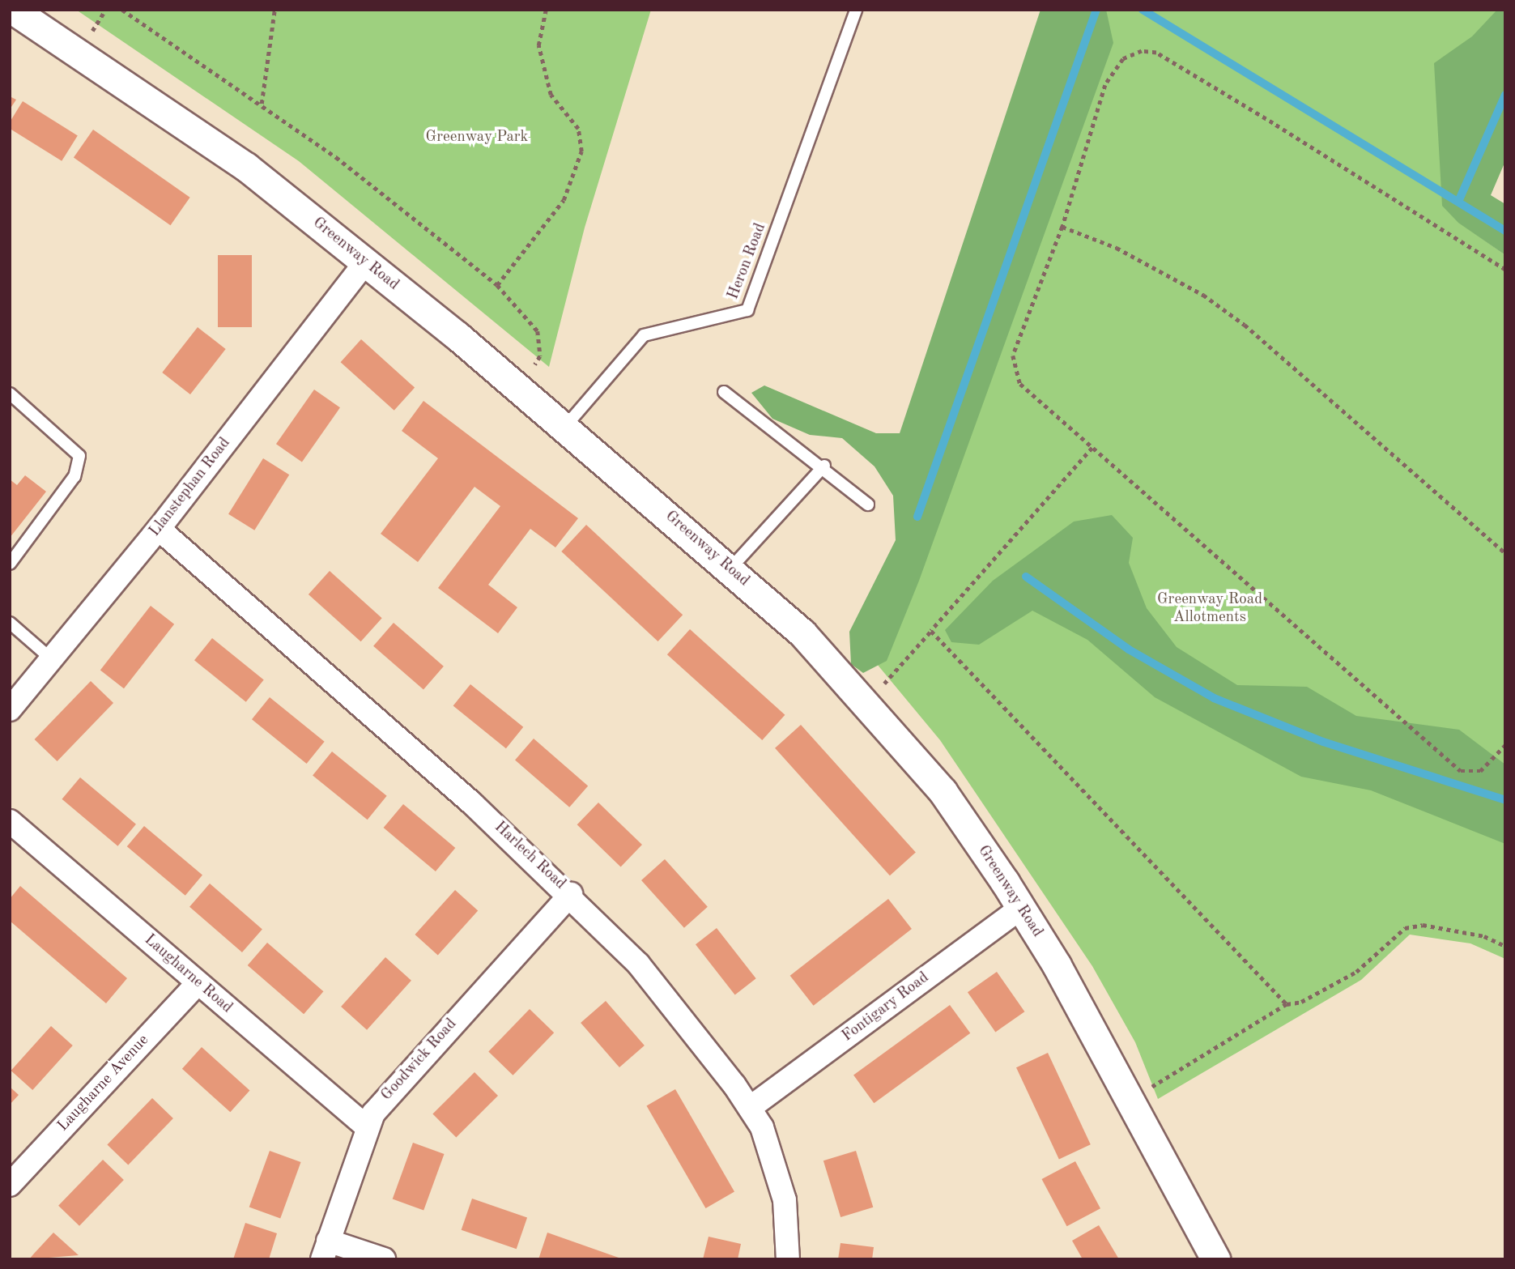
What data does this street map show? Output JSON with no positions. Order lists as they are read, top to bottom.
{
  "streets": {
    "street": [
      "Greenway Road",
      "Llanstephan Road",
      "Harlech Road",
      "Laugharne Road",
      "Fontigary Road",
      "Goodwick Road",
      "Laugharne Avenue"
    ],
    "lane": ["Heron Road"]
  },
  "crossings": [
    ["Greenway Road", "Heron Road"],
    ["Greenway Road", "Llanstephan Road"],
    ["Greenway Road", "Fontigary Road"],
    ["Llanstephan Road", "Harlech Road"],
    ["Harlech Road", "Fontigary Road"],
    ["Harlech Road", "Goodwick Road"],
    ["Laugharne Road", "Goodwick Road"],
    ["Laugharne Road", "Laugharne Avenue"]
  ],
  "parks": ["Greenway Park", "Greenway Road Allotments"]
}
